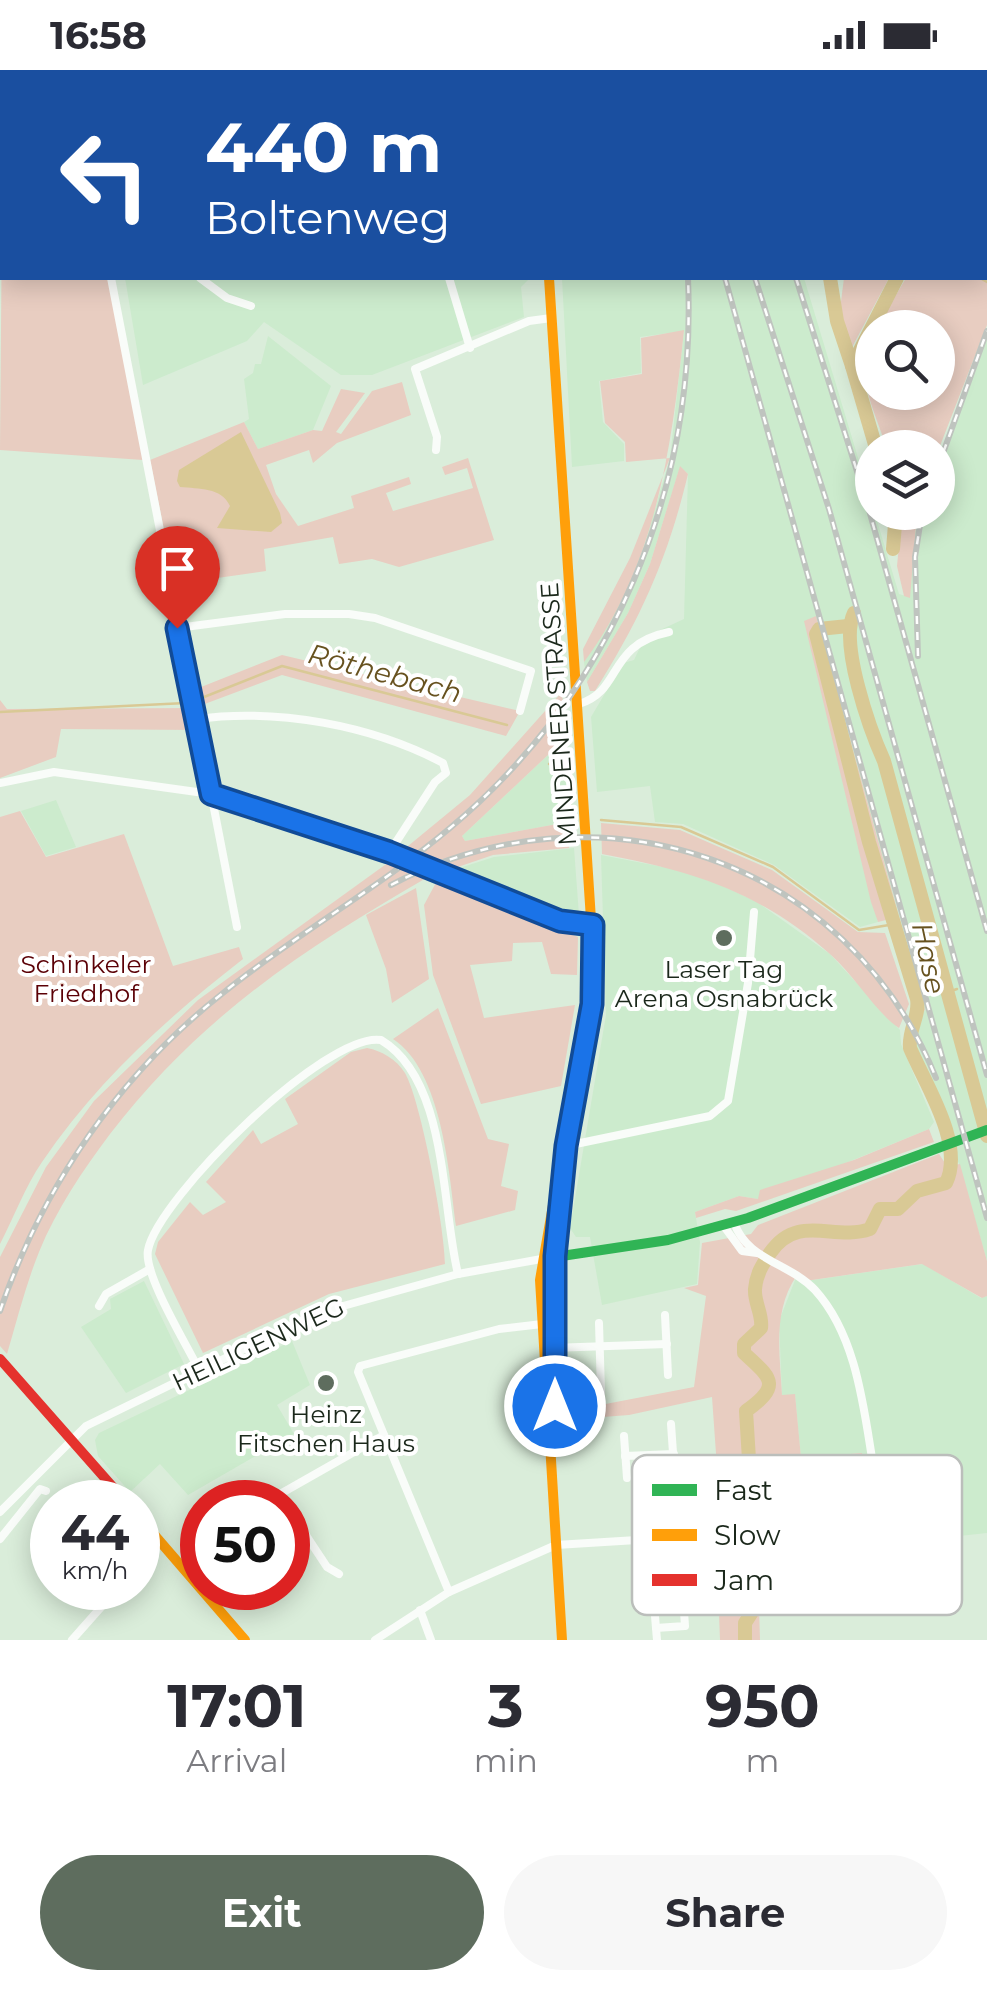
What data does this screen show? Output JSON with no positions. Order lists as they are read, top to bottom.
{
  "streets": {
    "main road": ["MINDENER STRASSE"],
    "street": ["HEILIGENWEG"]
  },
  "crossings": [
    ["MINDENER STRASSE", "HEILIGENWEG"]
  ],
  "water": ["Röthebach", "Hase"],
  "parks": ["Schinkeler Friedhof"],
  "places": ["Laser Tag Arena Osnabrück", "Heinz Fitschen Haus"],
  "legend": ["Fast", "Slow", "Jam"],
  "page": {
    "status": "16:58",
    "turn": ["440 m", "Boltenweg"],
    "speed": "44 km/h",
    "limit": "50",
    "eta": [
      "17:01",
      "Arrival",
      "3",
      "min",
      "950",
      "m"
    ],
    "buttons": ["Exit", "Share"]
  }
}
